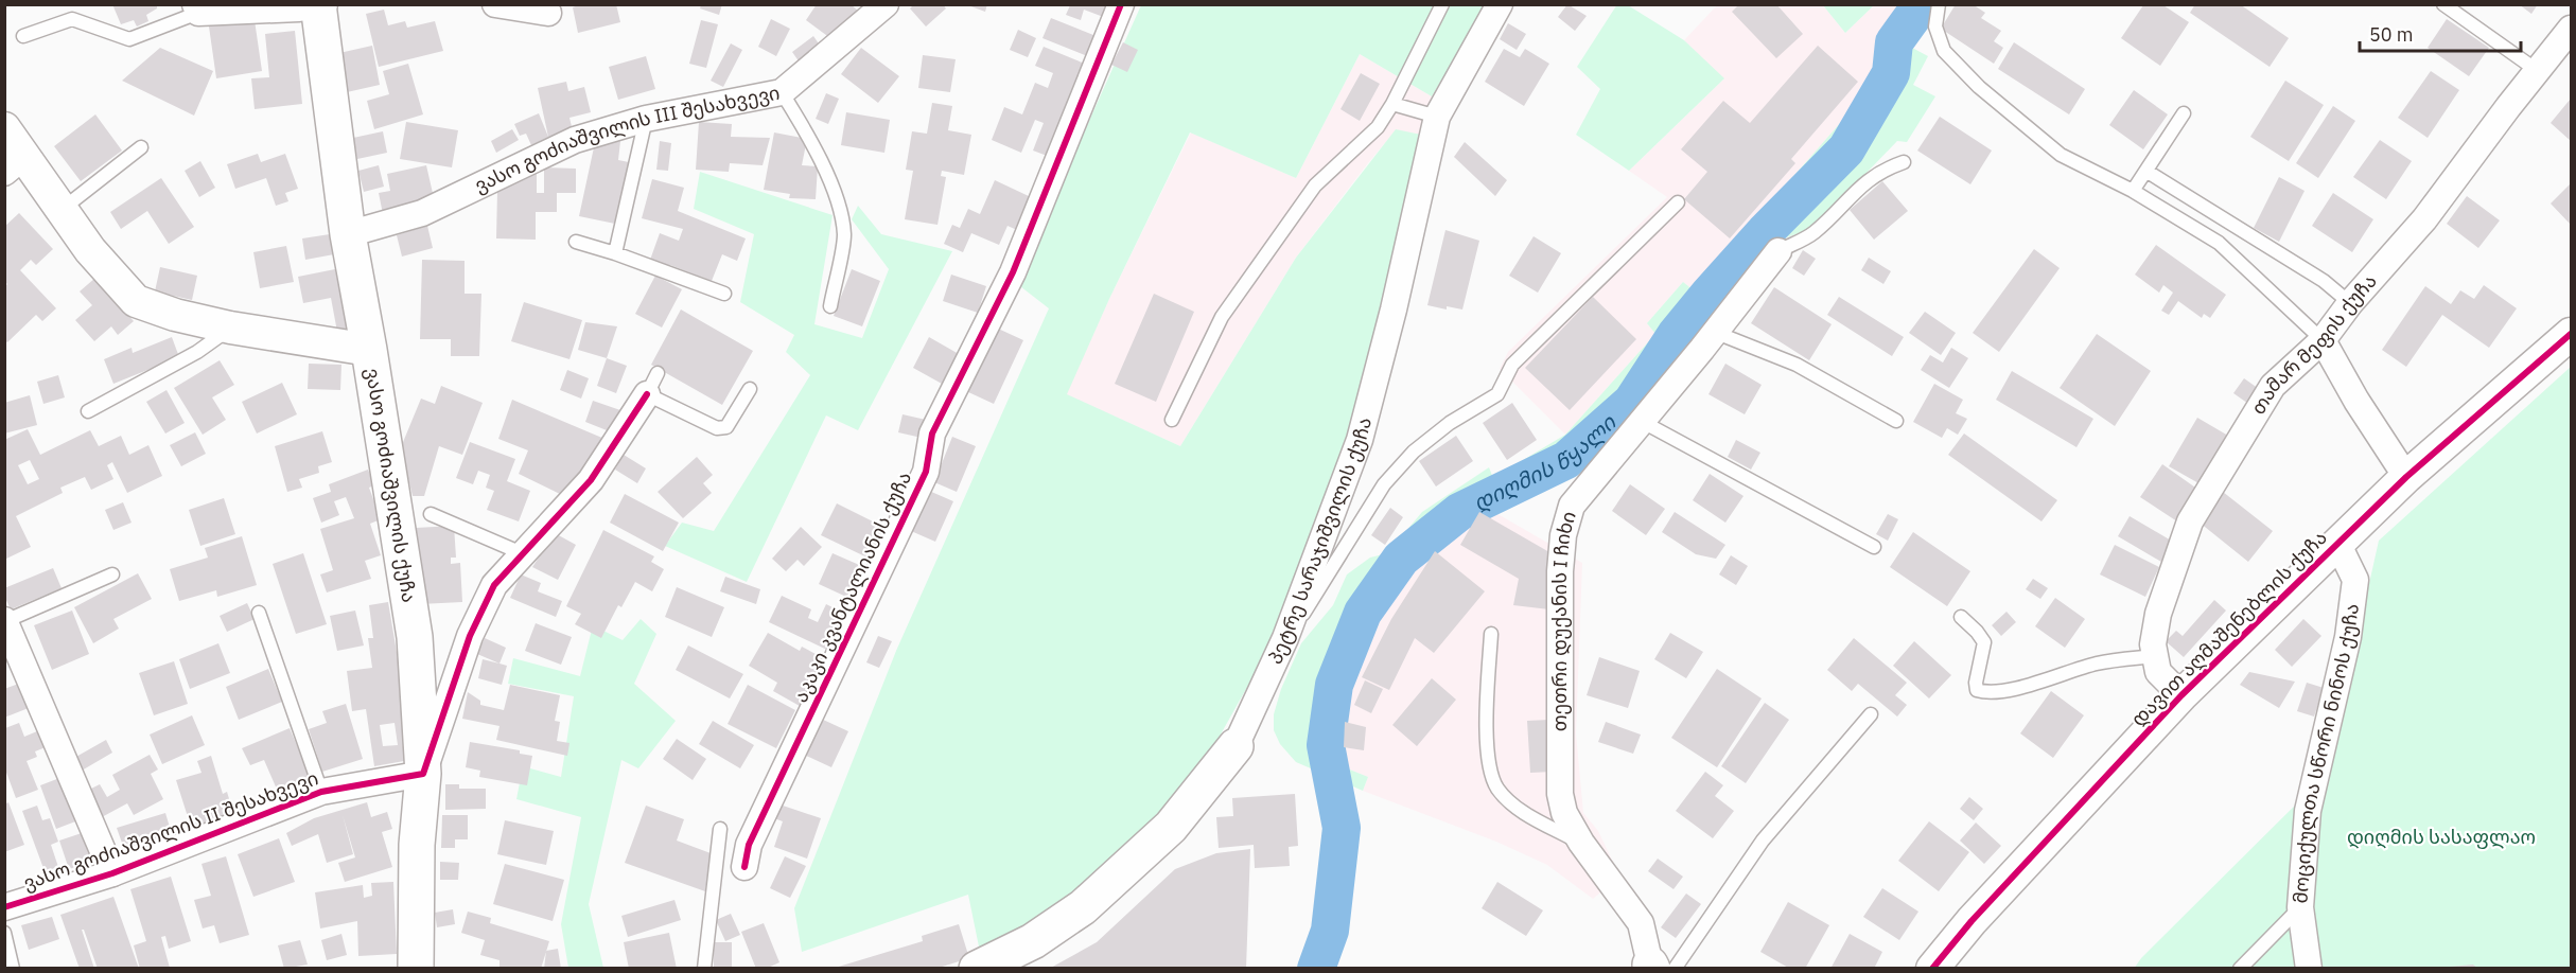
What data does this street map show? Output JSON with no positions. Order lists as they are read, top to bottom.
{
  "streets": {
    "main road": ["ვასო გოძიაშვილის ქუჩა", "პეტრე სარაჯიშვილის ქუჩა"],
    "street": [
      "ვასო გოძიაშვილის III შესახვევი",
      "თამარ მეფის ქუჩა",
      "აკაკი კვანტალიანის ქუჩა",
      "თეთრი დუქანის I ჩიხი",
      "დავით აღმაშენებლის ქუჩა",
      "მოციქულთა სწორი ნინოს ქუჩა",
      "ვასო გოძიაშვილის II შესახვევი"
    ]
  },
  "crossings": [
    ["ვასო გოძიაშვილის III შესახვევი", "ვასო გოძიაშვილის ქუჩა"],
    ["ვასო გოძიაშვილის ქუჩა", "ვასო გოძიაშვილის II შესახვევი"],
    ["დავით აღმაშენებლის ქუჩა", "მოციქულთა სწორი ნინოს ქუჩა"]
  ],
  "water": ["დიღმის წყალი"],
  "parks": ["დიღმის სასაფლაო"],
  "scale_bar": "50 m"
}
